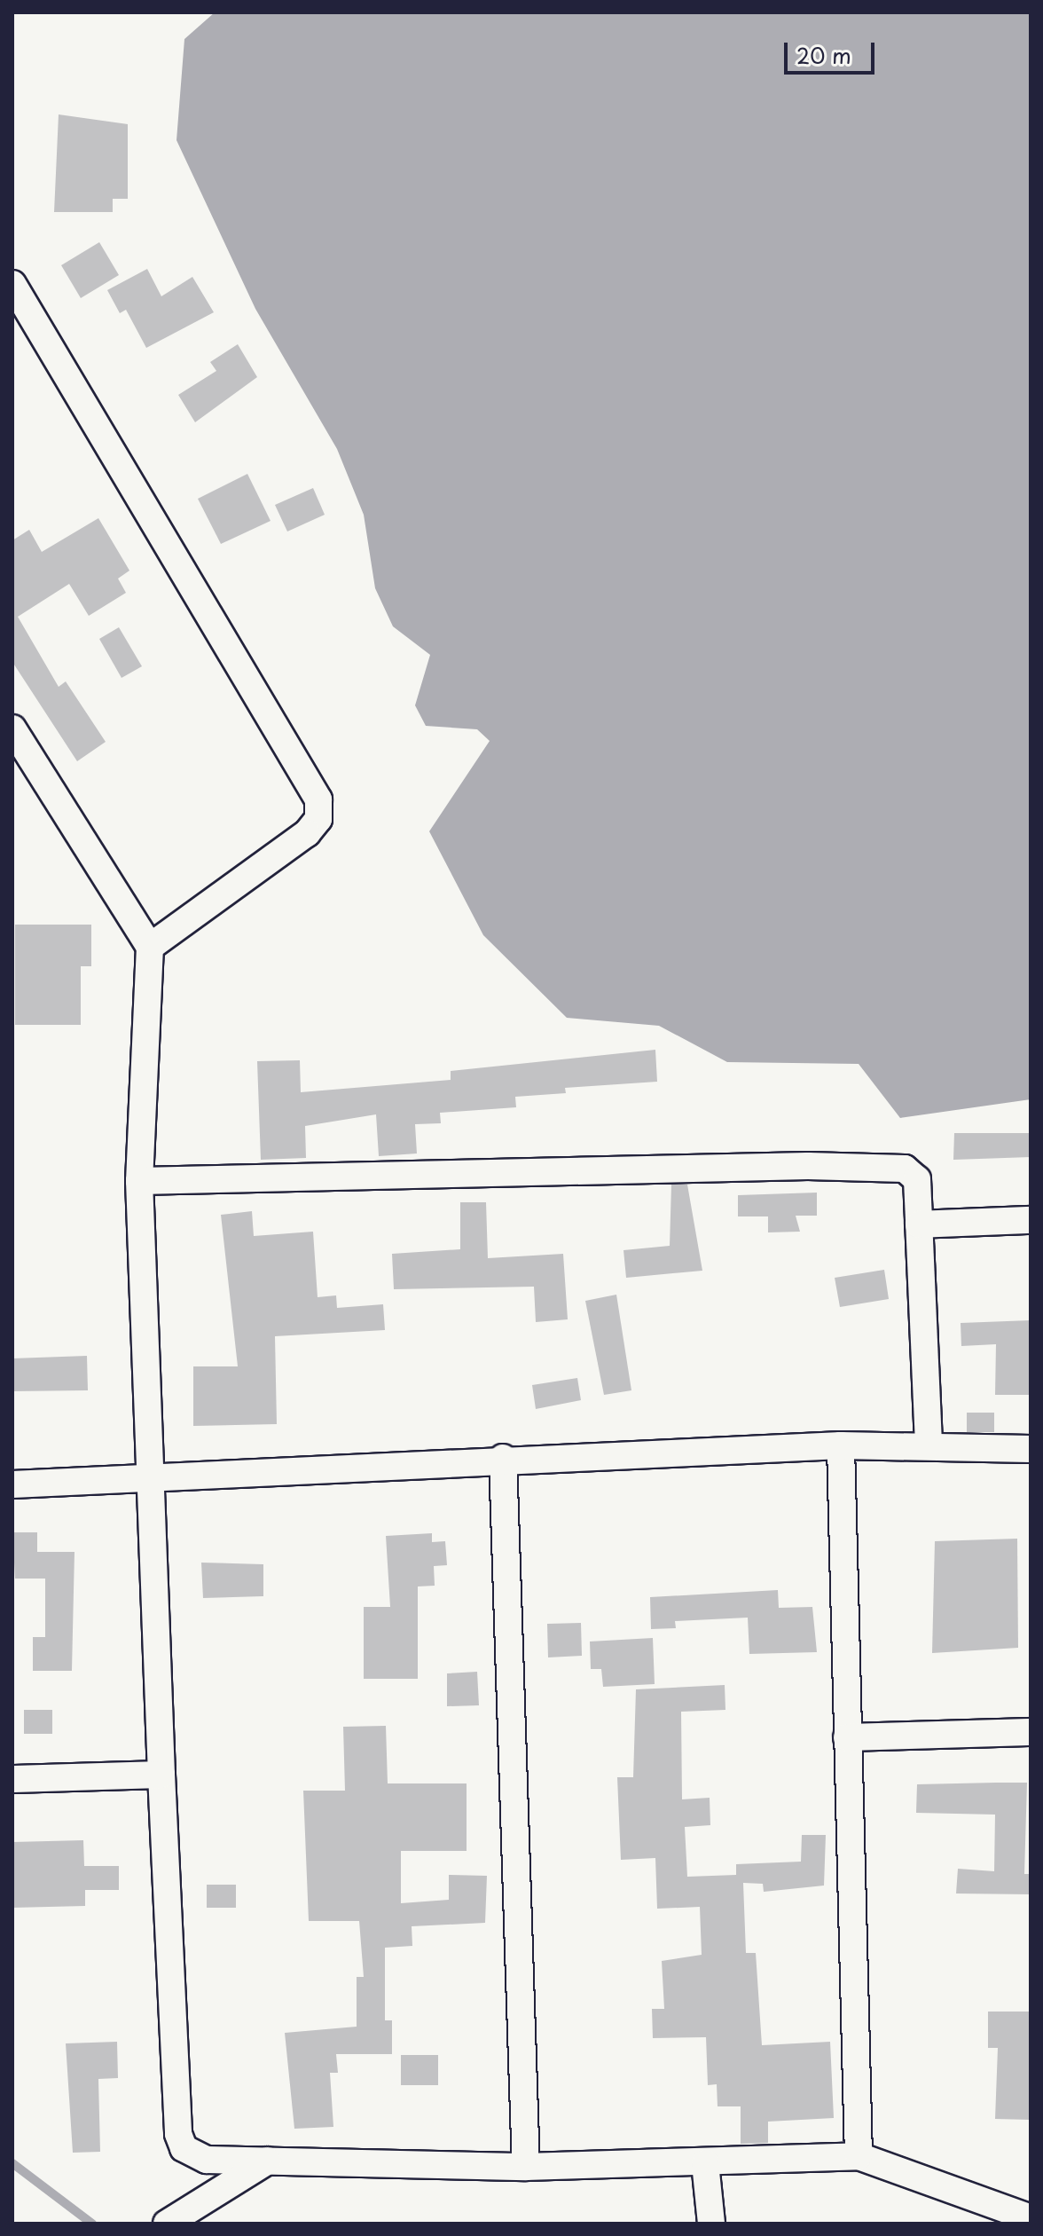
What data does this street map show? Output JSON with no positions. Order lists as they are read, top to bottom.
{
  "scale_bar": "20 m"
}
